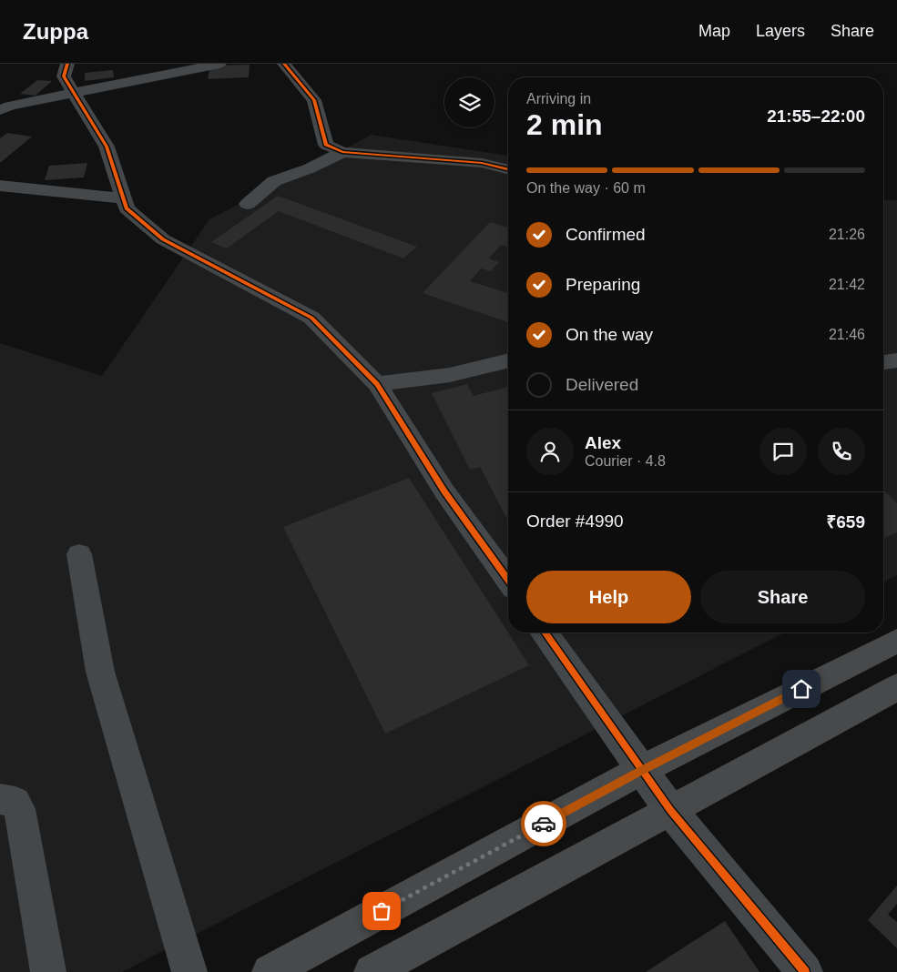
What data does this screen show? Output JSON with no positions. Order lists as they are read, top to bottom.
{
  "page": {
    "header": "Zuppa",
    "nav": ["Map", "Layers", "Share"],
    "heading": ["2 min", "Arriving in", "21:55–22:00"],
    "panel": [
      "Alex",
      "Courier · 4.8",
      "Order #4990",
      "₹659"
    ],
    "bar": "On the way · 60 m",
    "list": [
      ["Confirmed", "21:26"],
      ["Preparing", "21:42"],
      ["On the way", "21:46"],
      "Delivered"
    ],
    "buttons": ["Help", "Share"]
  }
}
